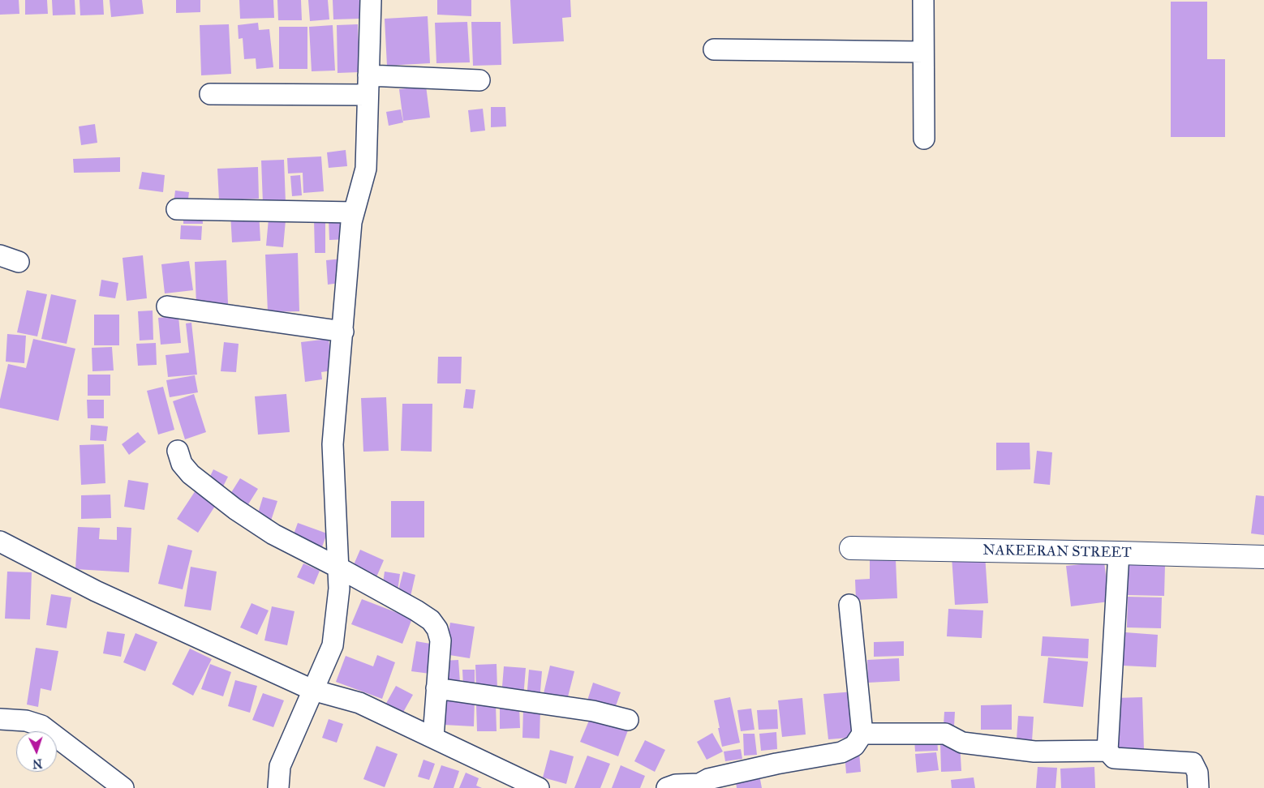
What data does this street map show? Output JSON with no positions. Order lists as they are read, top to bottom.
{
  "streets": {
    "street": ["NAKEERAN STREET"]
  },
  "north": "bottom"
}
